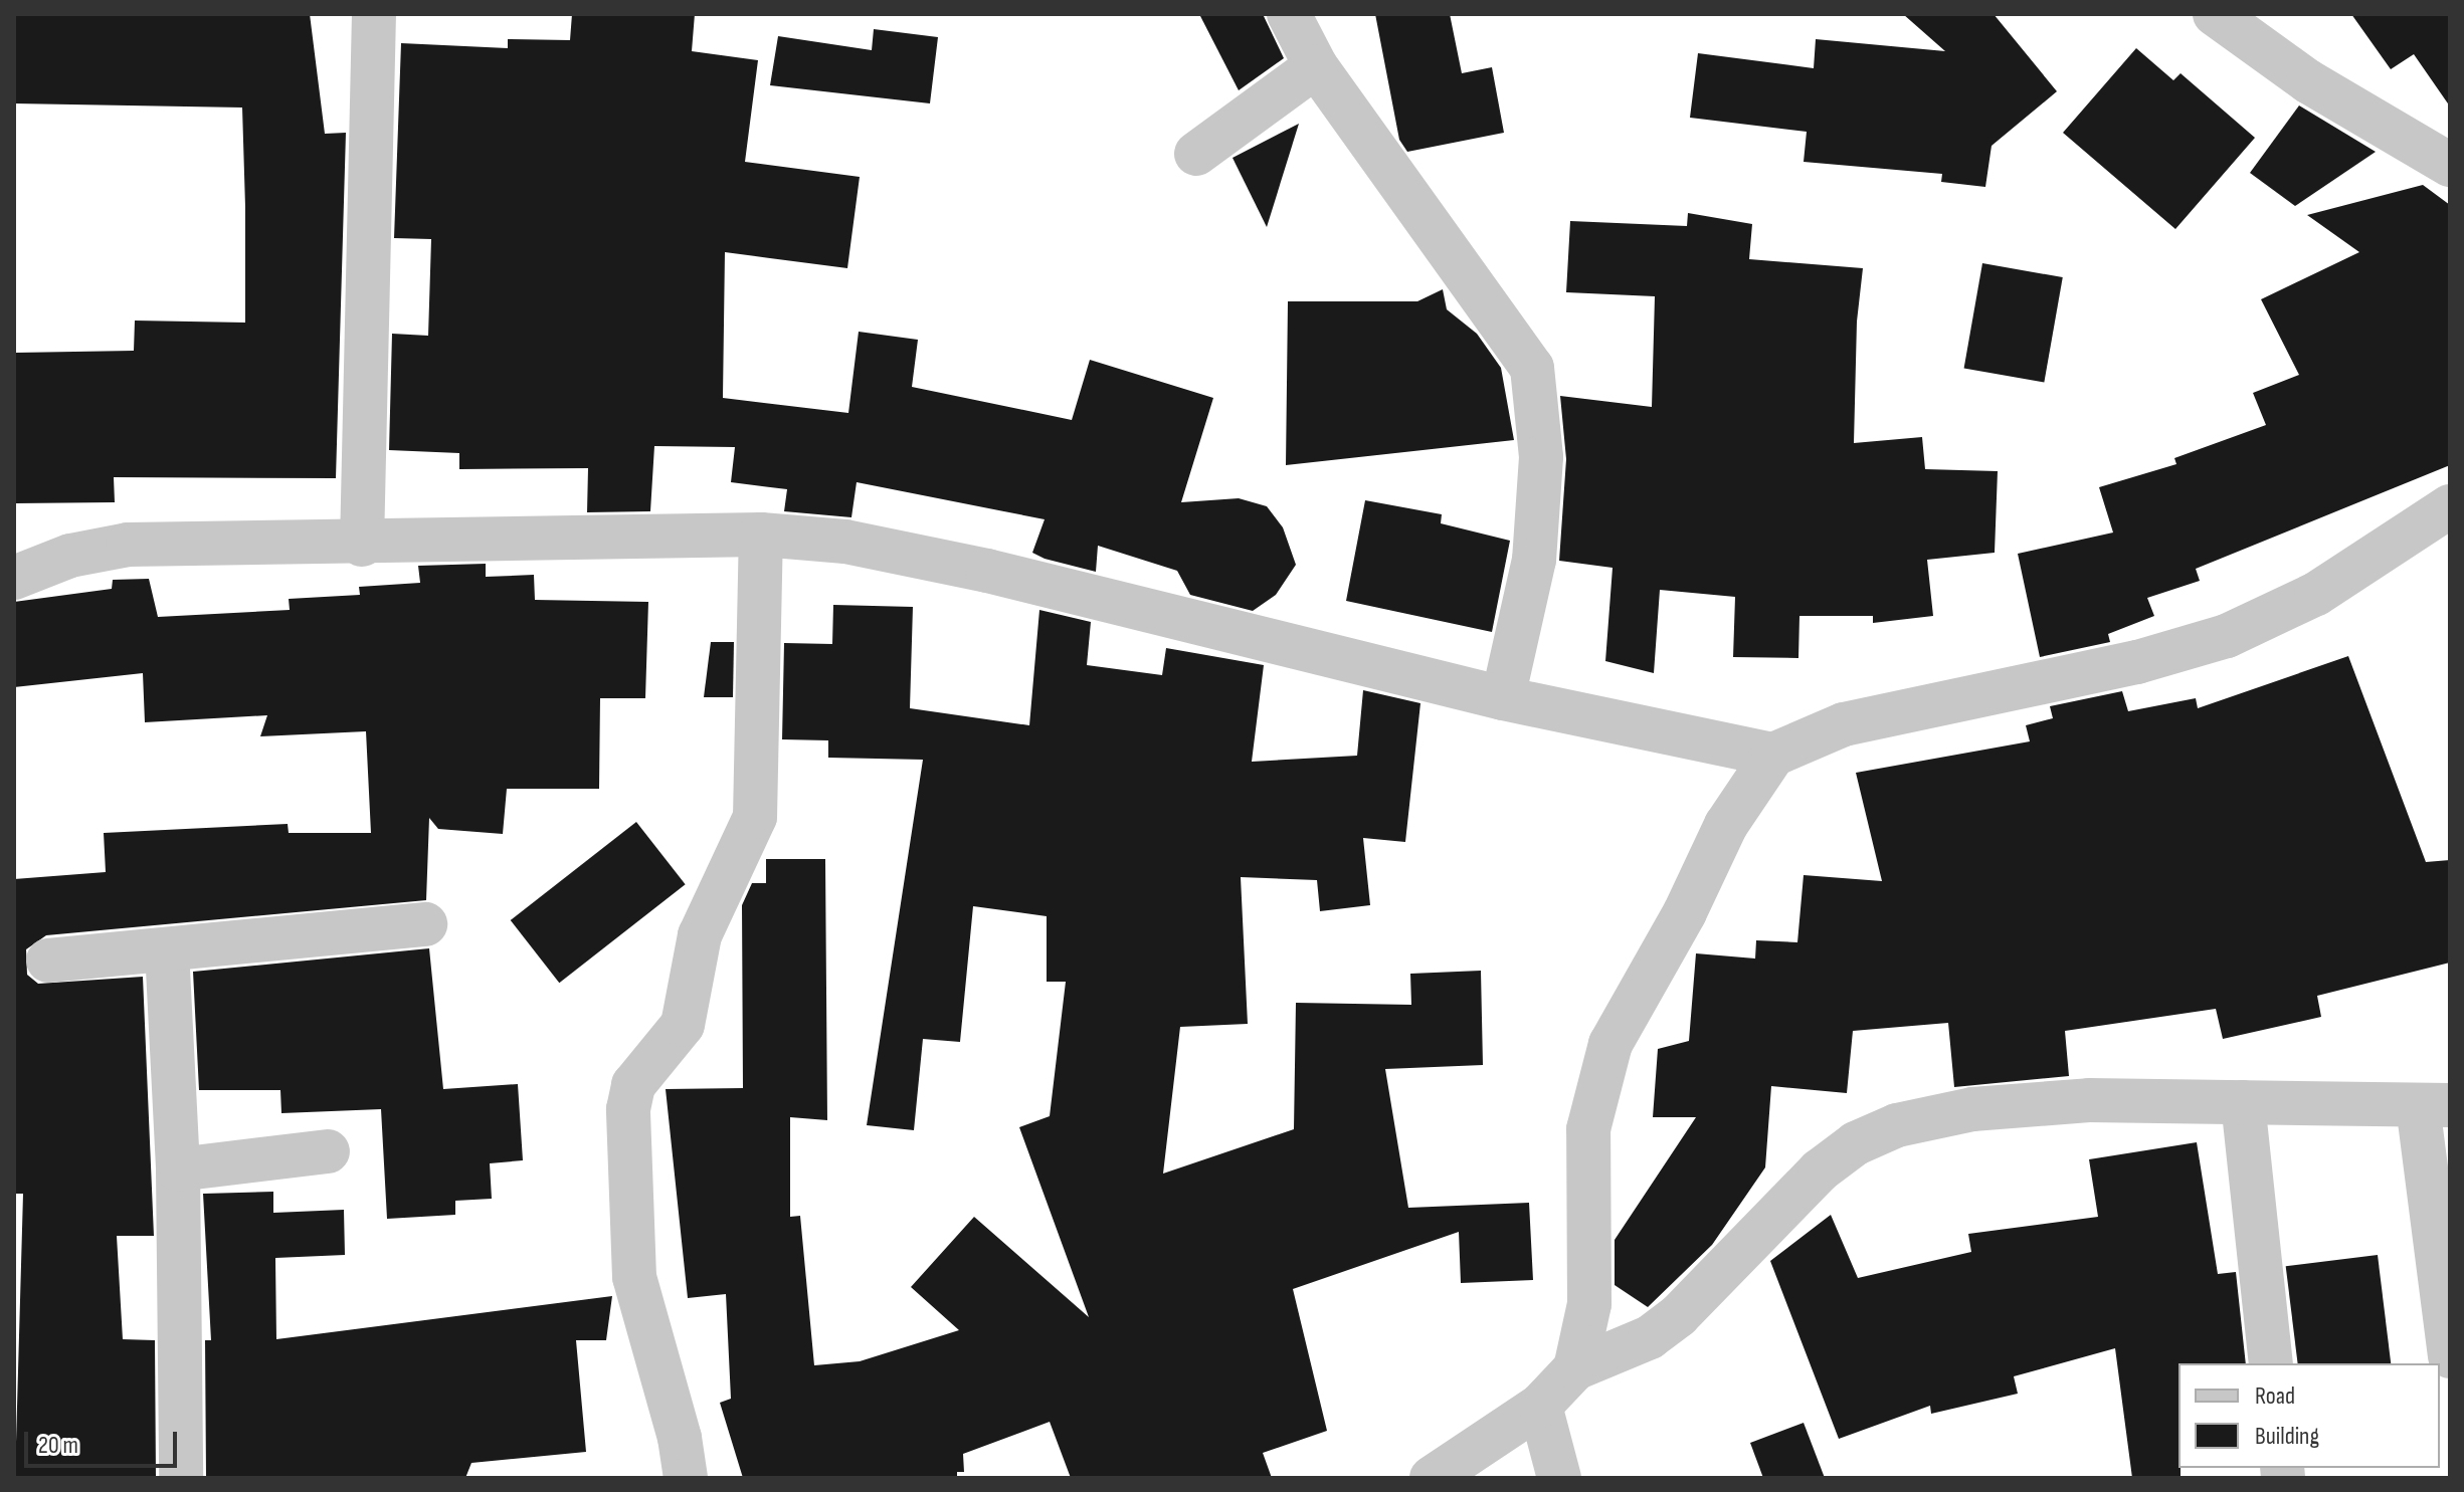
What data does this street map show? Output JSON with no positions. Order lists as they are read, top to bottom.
{
  "legend": ["Road", "Building"],
  "scale_bar": "20 m"
}
